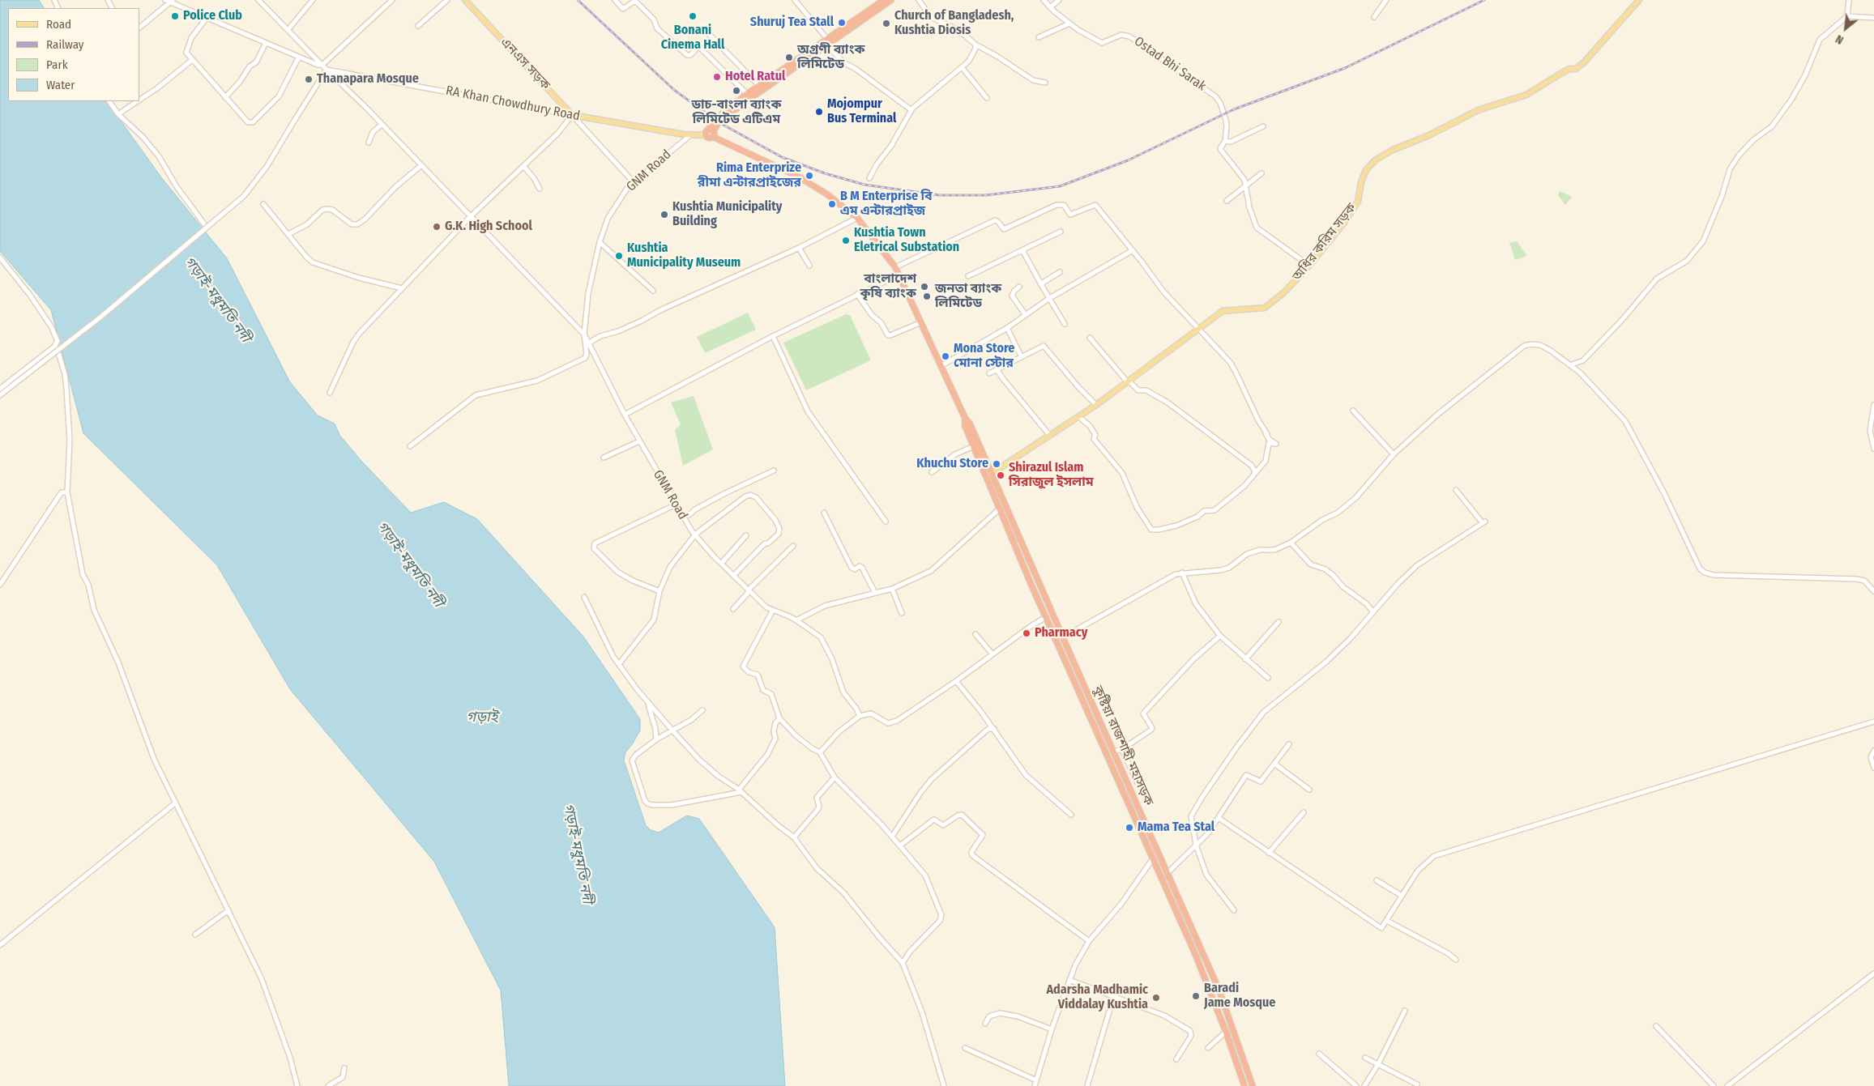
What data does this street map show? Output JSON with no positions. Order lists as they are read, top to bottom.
{
  "streets": {
    "highway": ["কুষ্টিয়া রাজশাহী মহাসড়ক"],
    "main road": ["এনএস সড়ক", "RA Khan Chowdhury Road", "অধির করিম সড়ক"],
    "street": ["Ostad Bhi Sarak", "GNM Road"]
  },
  "crossings": [
    ["এনএস সড়ক", "RA Khan Chowdhury Road"],
    ["এনএস সড়ক", "GNM Road"],
    ["RA Khan Chowdhury Road", "GNM Road"],
    ["RA Khan Chowdhury Road", "কুষ্টিয়া রাজশাহী মহাসড়ক"],
    ["অধির করিম সড়ক", "কুষ্টিয়া রাজশাহী মহাসড়ক"]
  ],
  "water": ["গড়াই-মধুমতি নদী", "গড়াই"],
  "places": [
    "Police Club",
    "Bonani Cinema Hall",
    "Shuruj Tea Stall",
    "Church of Bangladesh, Kushtia Diosis",
    "অগ্রণী ব্যাংক লিমিটেড",
    "Hotel Ratul",
    "Thanapara Mosque",
    "ডাচ-বাংলা ব্যাংক লিমিটেড এটিএম",
    "Mojompur Bus Terminal",
    "Rima Enterprize রীমা এন্টারপ্রাইজের",
    "B M Enterprise বি এম এন্টারপ্রাইজ",
    "Kushtia Municipality Building",
    "G.K. High School",
    "Kushtia Town Eletrical Substation",
    "Kushtia Municipality Museum",
    "বাংলাদেশ কৃষি ব্যাংক",
    "জনতা ব্যাংক লিমিটেড",
    "Mona Store মোনা স্টোর",
    "Khuchu Store",
    "Shirazul Islam সিরাজুল ইসলাম",
    "Pharmacy",
    "Mama Tea Stal",
    "Baradi Jame Mosque",
    "Adarsha Madhamic Viddalay Kushtia"
  ],
  "legend": [
    "Road",
    "Railway",
    "Park",
    "Water"
  ],
  "north": "bottom left"
}
